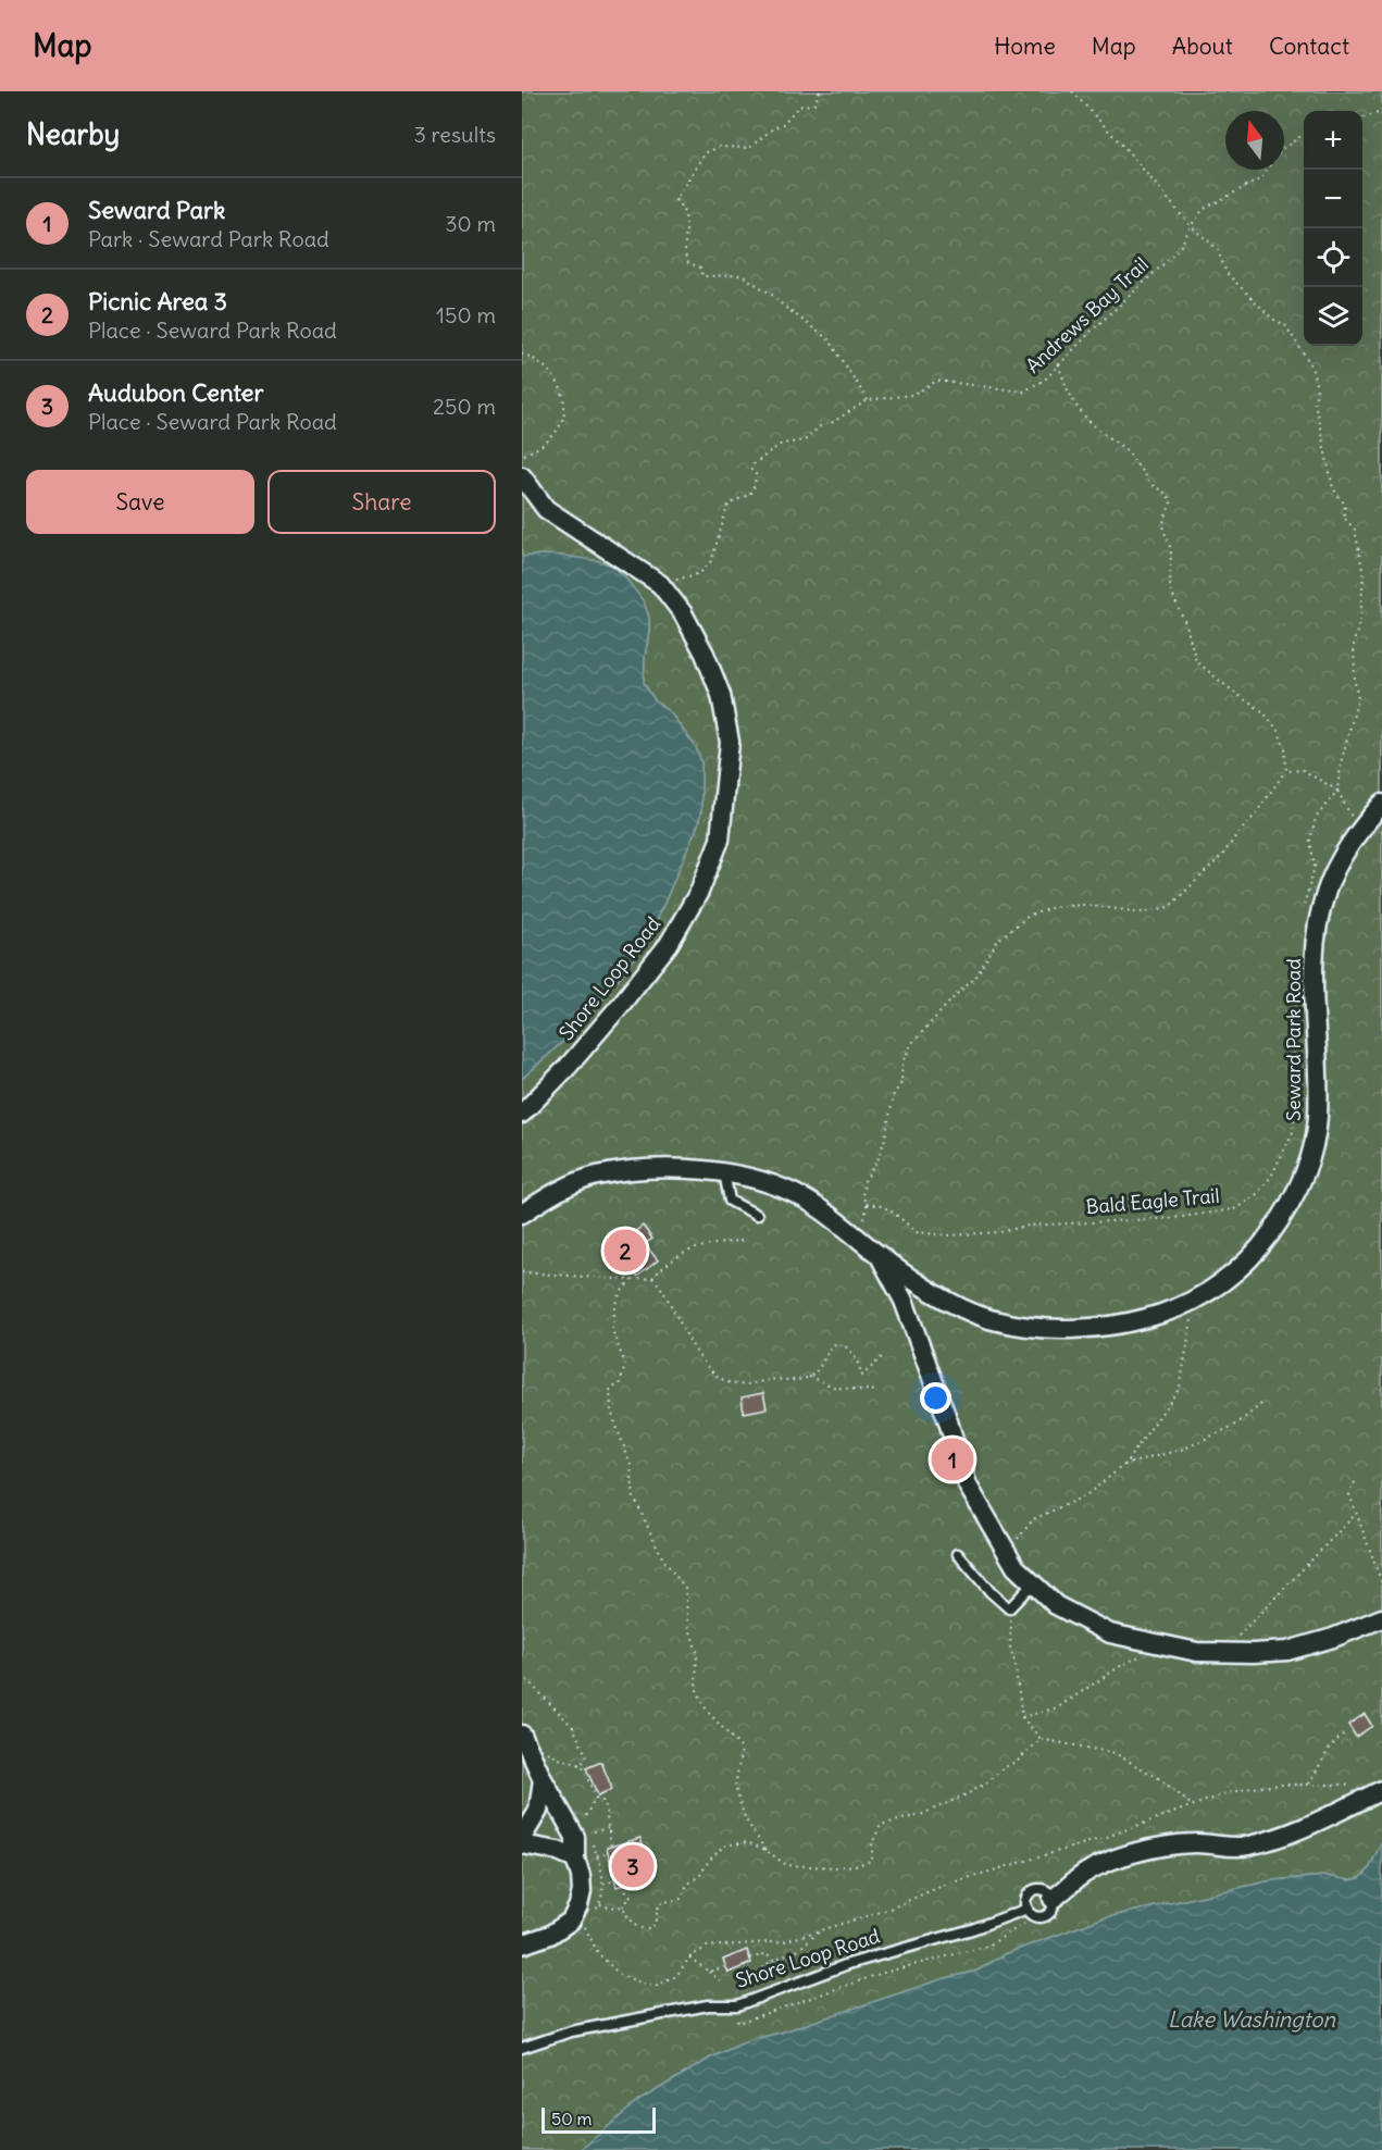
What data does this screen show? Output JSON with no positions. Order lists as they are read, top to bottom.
{
  "streets": {
    "street": ["Shore Loop Road", "Seward Park Road"],
    "path": ["Andrews Bay Trail", "Bald Eagle Trail"]
  },
  "crossings": [
    ["Andrews Bay Trail", "Shore Loop Road"]
  ],
  "water": ["Lake Washington"],
  "scale_bar": "50 m",
  "north": "top",
  "page": {
    "header": "Map",
    "nav": [
      "Home",
      "Map",
      "About",
      "Contact"
    ],
    "heading": ["Nearby", "3 results"],
    "map_buttons": ["+", "−"],
    "list": [
      {
        "mark": "1",
        "name": "Seward Park",
        "note": "Park · Seward Park Road",
        "value": "30 m"
      },
      {
        "mark": "2",
        "name": "Picnic Area 3",
        "note": "Place · Seward Park Road",
        "value": "150 m"
      },
      {
        "mark": "3",
        "name": "Audubon Center",
        "note": "Place · Seward Park Road",
        "value": "250 m"
      }
    ],
    "buttons": ["Save", "Share"],
    "pins": ["2", "1", "3"],
    "scale": "50 m"
  }
}
